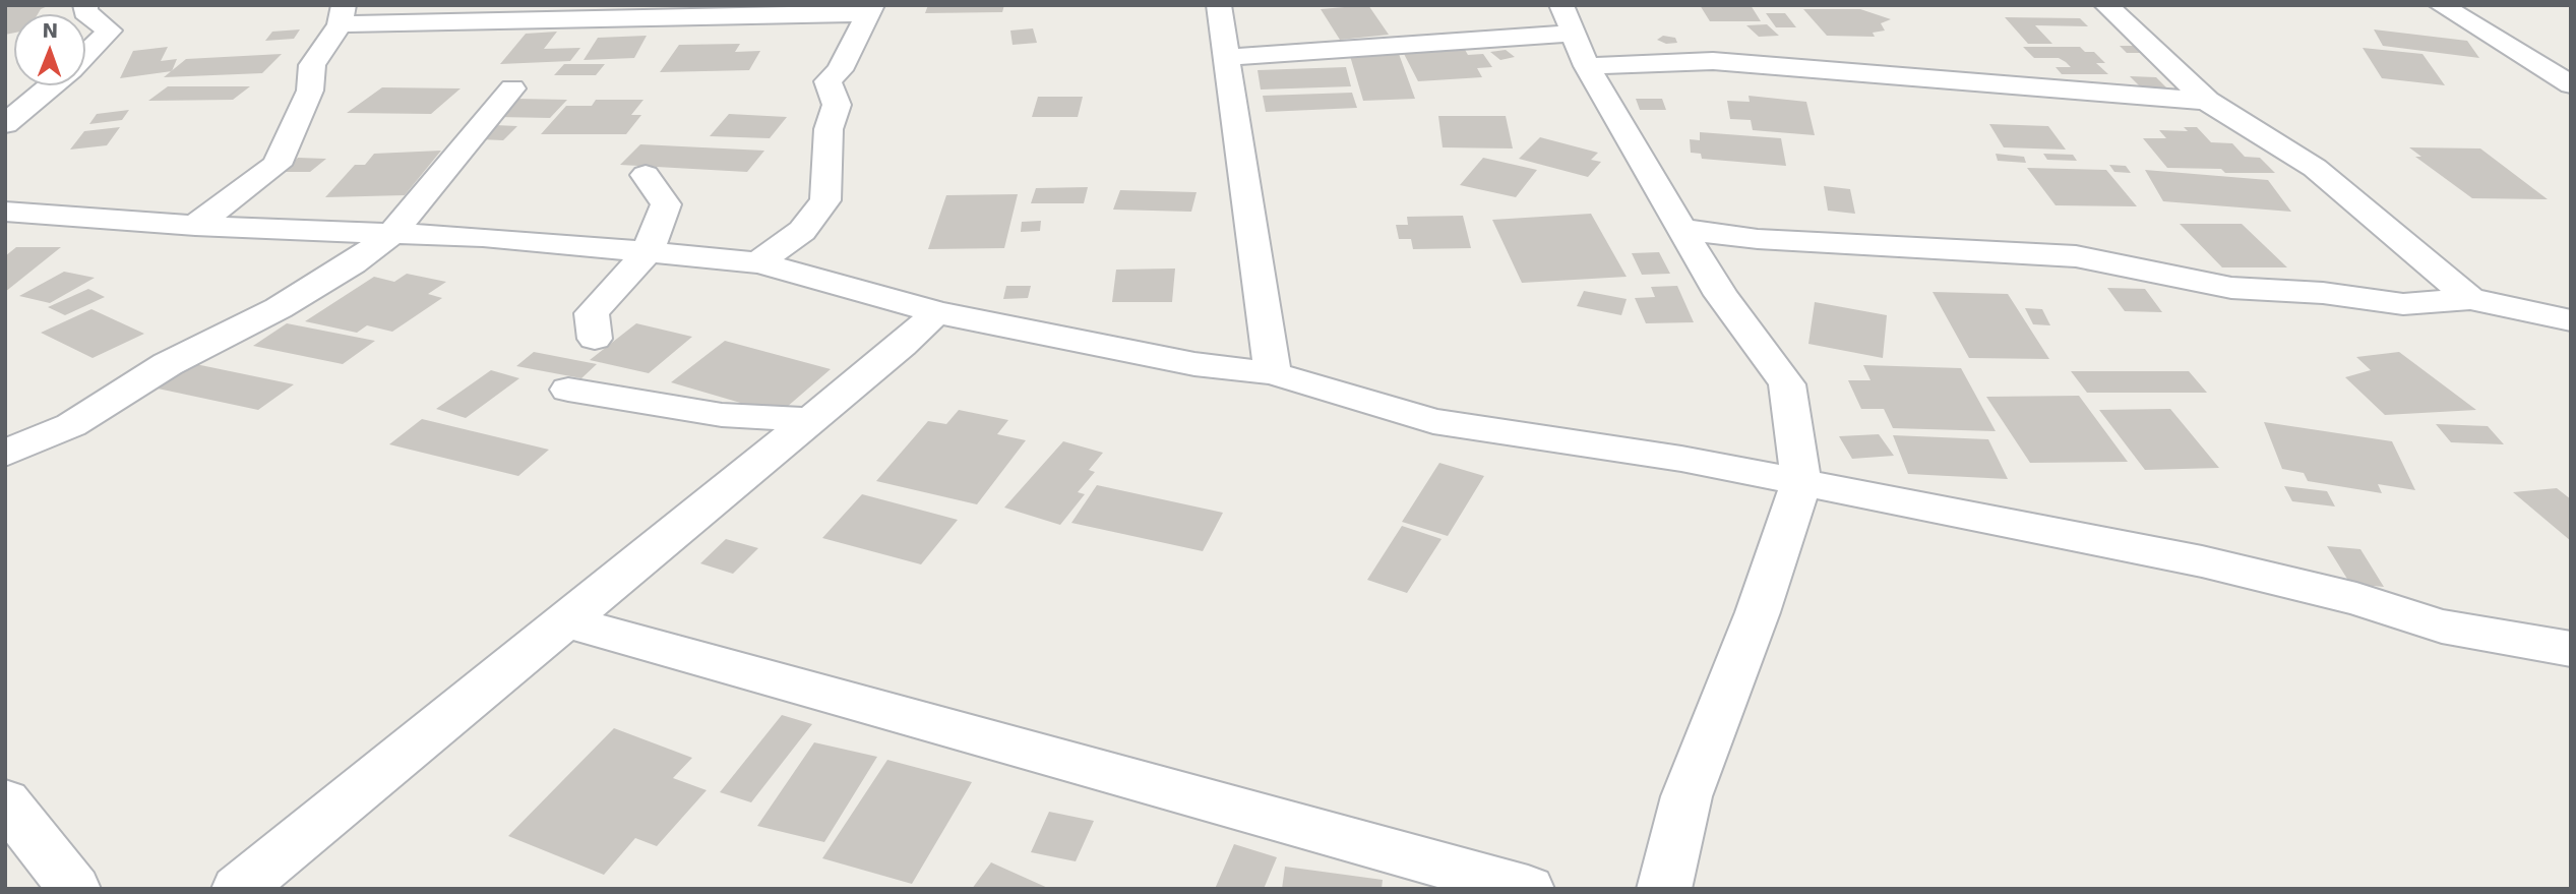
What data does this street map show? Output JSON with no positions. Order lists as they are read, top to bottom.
{
  "north": "top"
}
